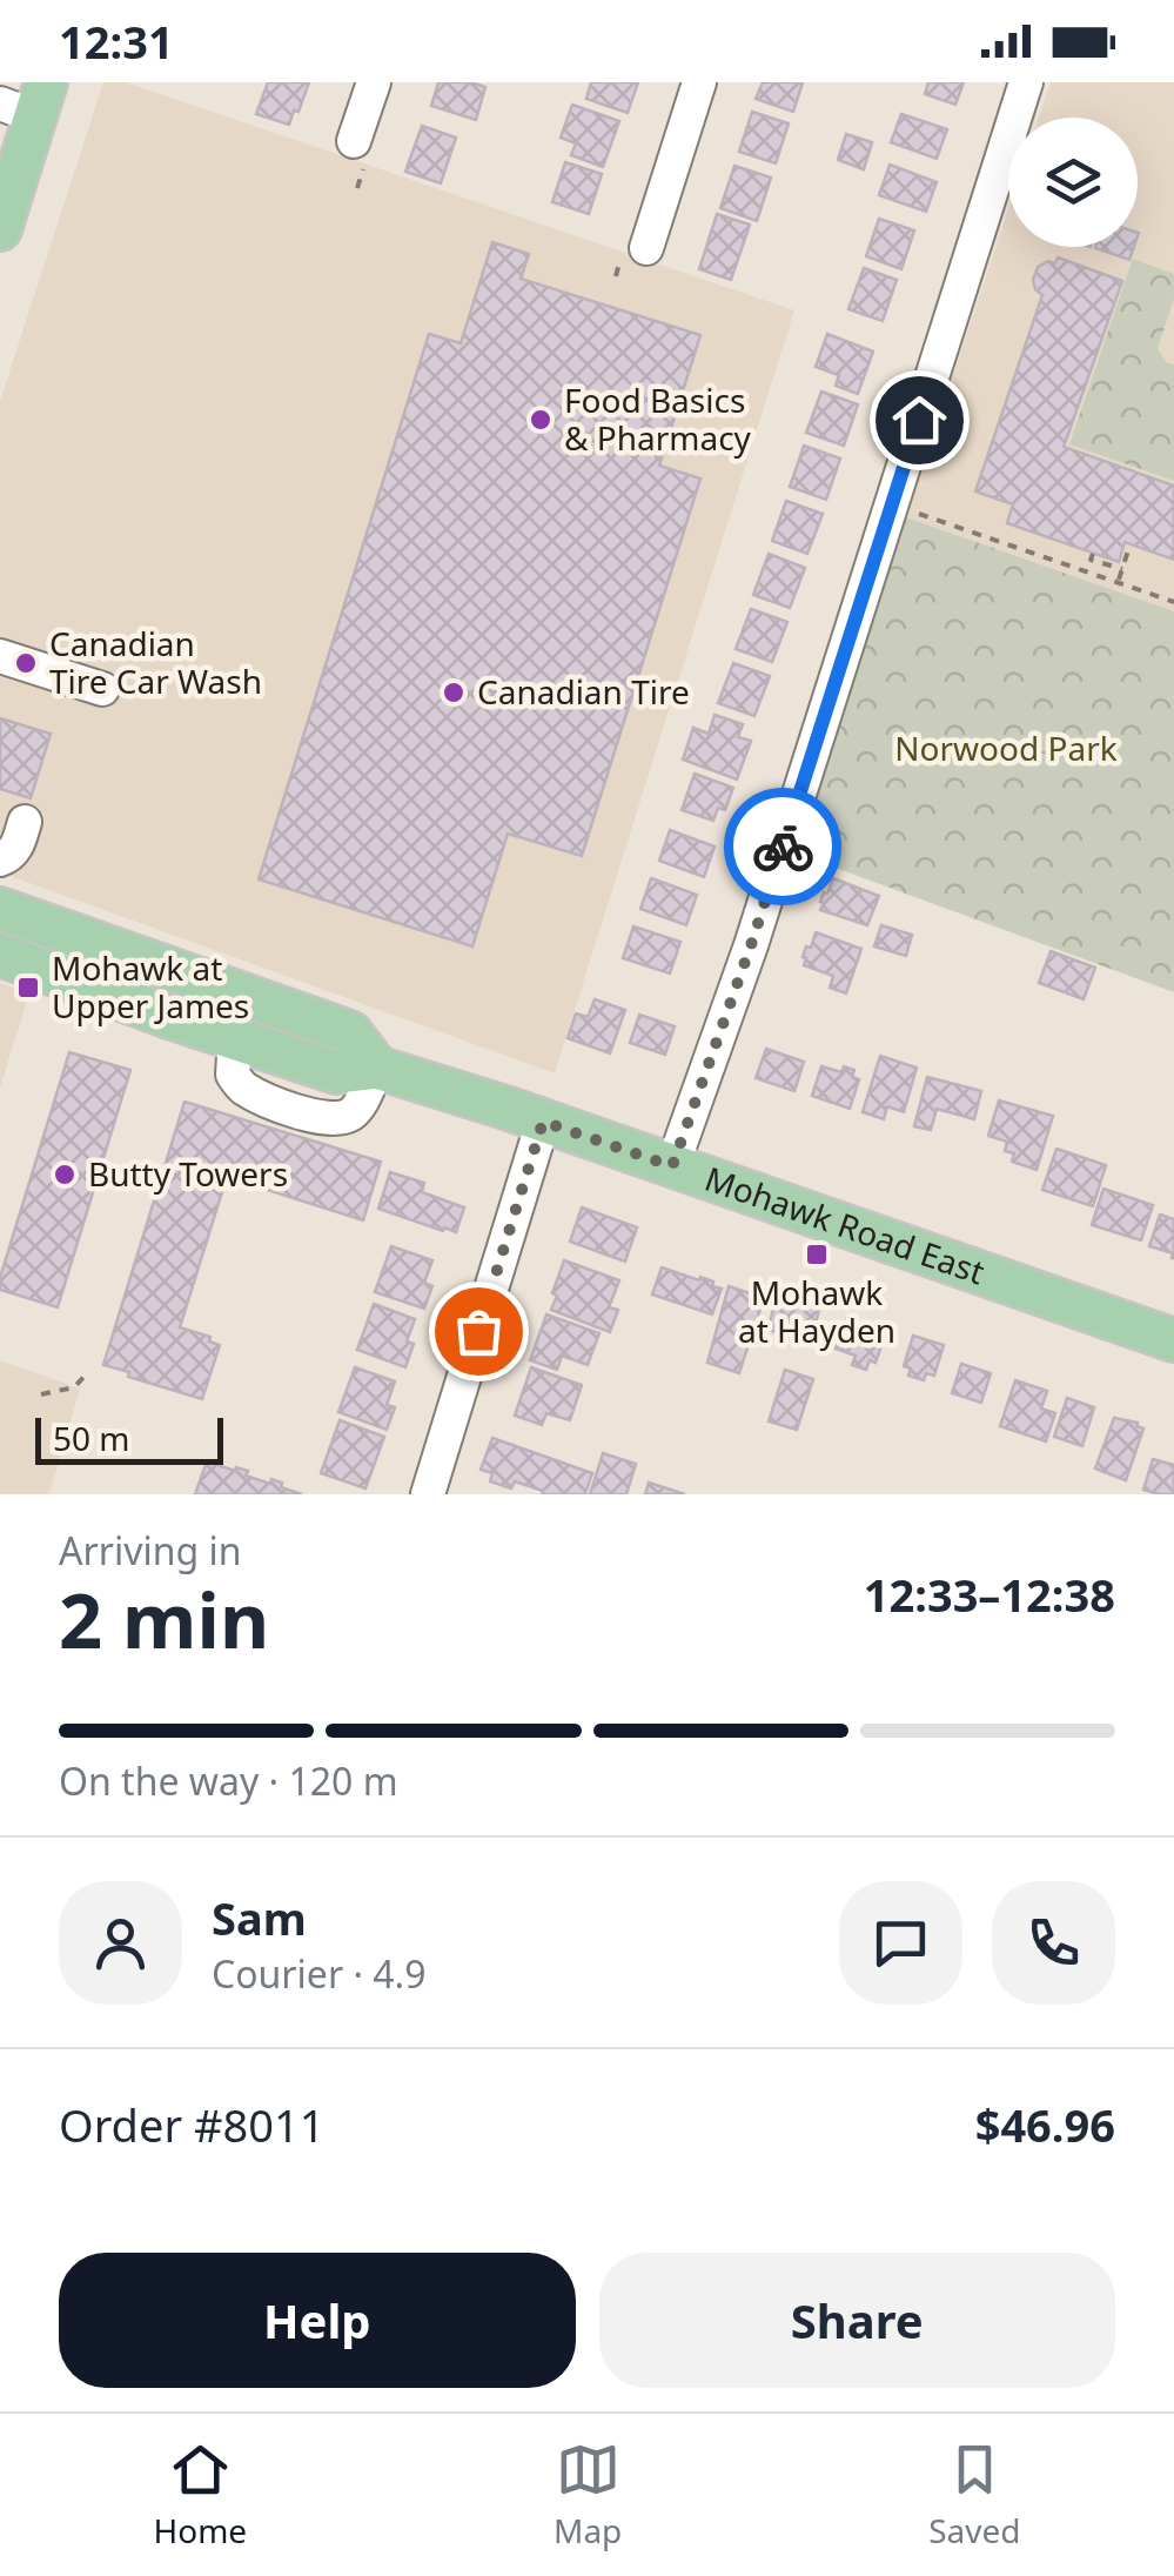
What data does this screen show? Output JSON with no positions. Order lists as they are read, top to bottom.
{
  "streets": {
    "main road": ["Mohawk Road East"]
  },
  "parks": ["Norwood Park"],
  "places": {
    "other": [
      "Food Basics & Pharmacy",
      "Canadian Tire Car Wash",
      "Canadian Tire",
      "Butty Towers"
    ],
    "transit": ["Mohawk at Upper James", "Mohawk at Hayden"]
  },
  "scale_bar": "50 m",
  "page": {
    "status": "12:31",
    "scale": "50 m",
    "heading": ["2 min", "Arriving in", "12:33–12:38"],
    "panel": [
      "Sam",
      "Courier · 4.9",
      "Order #8011",
      "$46.96"
    ],
    "bar": "On the way · 120 m",
    "buttons": ["Help", "Share"],
    "tabs": ["Home", "Map", "Saved"]
  }
}
